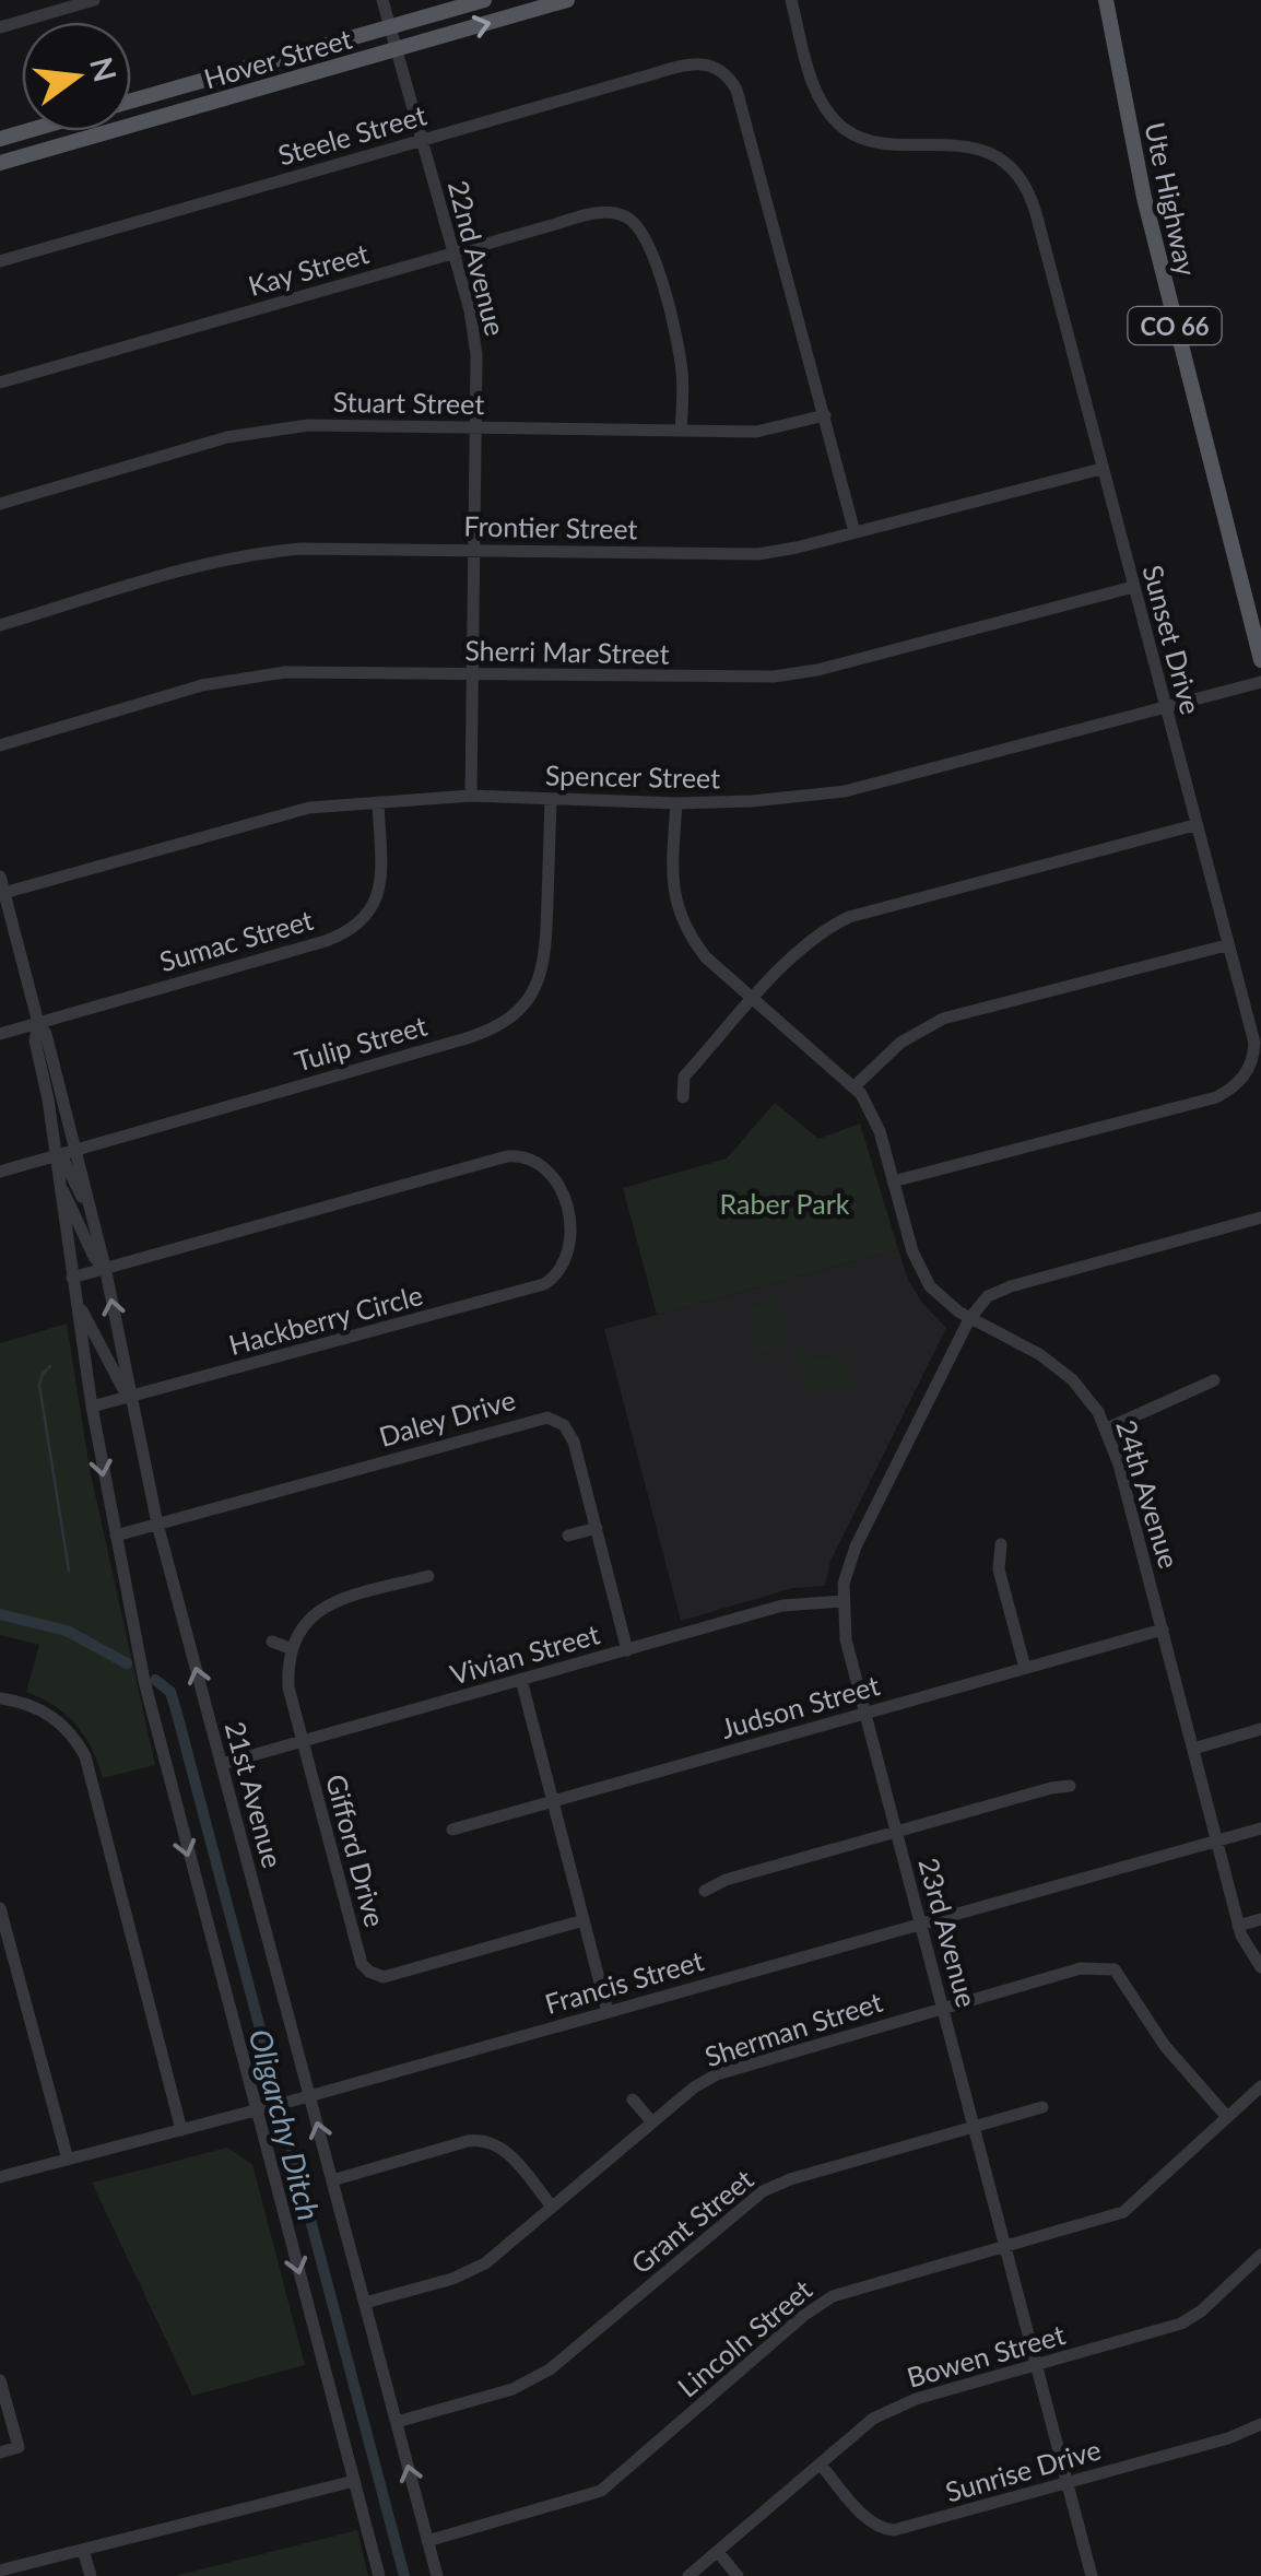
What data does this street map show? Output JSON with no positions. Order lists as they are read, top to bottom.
{
  "streets": {
    "main road": ["Hover Street", "Ute Highway", "CO 66"],
    "street": [
      "Steele Street",
      "22nd Avenue",
      "Kay Street",
      "Stuart Street",
      "Frontier Street",
      "Sunset Drive",
      "Sherri Mar Street",
      "Spencer Street",
      "Sumac Street",
      "Tulip Street",
      "Hackberry Circle",
      "Daley Drive",
      "24th Avenue",
      "Vivian Street",
      "Judson Street",
      "21st Avenue",
      "Gifford Drive",
      "23rd Avenue",
      "Francis Street",
      "Sherman Street",
      "Grant Street",
      "Lincoln Street",
      "Bowen Street",
      "Sunrise Drive"
    ]
  },
  "crossings": [
    ["Hover Street", "22nd Avenue"],
    ["Steele Street", "22nd Avenue"],
    ["Steele Street", "Stuart Street"],
    ["22nd Avenue", "Kay Street"],
    ["22nd Avenue", "Stuart Street"],
    ["22nd Avenue", "Frontier Street"],
    ["22nd Avenue", "Sherri Mar Street"],
    ["22nd Avenue", "Spencer Street"],
    ["Kay Street", "Stuart Street"],
    ["Frontier Street", "Sunset Drive"],
    ["Sunset Drive", "Sherri Mar Street"],
    ["Sunset Drive", "Spencer Street"],
    ["Sunset Drive", "24th Avenue"],
    ["Spencer Street", "Sumac Street"],
    ["Spencer Street", "Tulip Street"],
    ["Spencer Street", "24th Avenue"],
    ["Spencer Street", "21st Avenue"],
    ["Sumac Street", "21st Avenue"],
    ["Tulip Street", "21st Avenue"],
    ["Hackberry Circle", "21st Avenue"],
    ["Daley Drive", "Vivian Street"],
    ["Daley Drive", "21st Avenue"],
    ["24th Avenue", "Judson Street"],
    ["24th Avenue", "23rd Avenue"],
    ["24th Avenue", "Francis Street"],
    ["Vivian Street", "21st Avenue"],
    ["Vivian Street", "Gifford Drive"],
    ["Vivian Street", "23rd Avenue"],
    ["Judson Street", "23rd Avenue"],
    ["21st Avenue", "Francis Street"],
    ["21st Avenue", "Sherman Street"],
    ["21st Avenue", "Grant Street"],
    ["21st Avenue", "Lincoln Street"],
    ["23rd Avenue", "Francis Street"],
    ["23rd Avenue", "Sherman Street"],
    ["23rd Avenue", "Grant Street"],
    ["23rd Avenue", "Lincoln Street"],
    ["23rd Avenue", "Bowen Street"],
    ["23rd Avenue", "Sunrise Drive"],
    ["Sherman Street", "Lincoln Street"],
    ["Bowen Street", "Sunrise Drive"]
  ],
  "water": ["Oligarchy Ditch"],
  "parks": ["Raber Park"],
  "north": "right"
}
